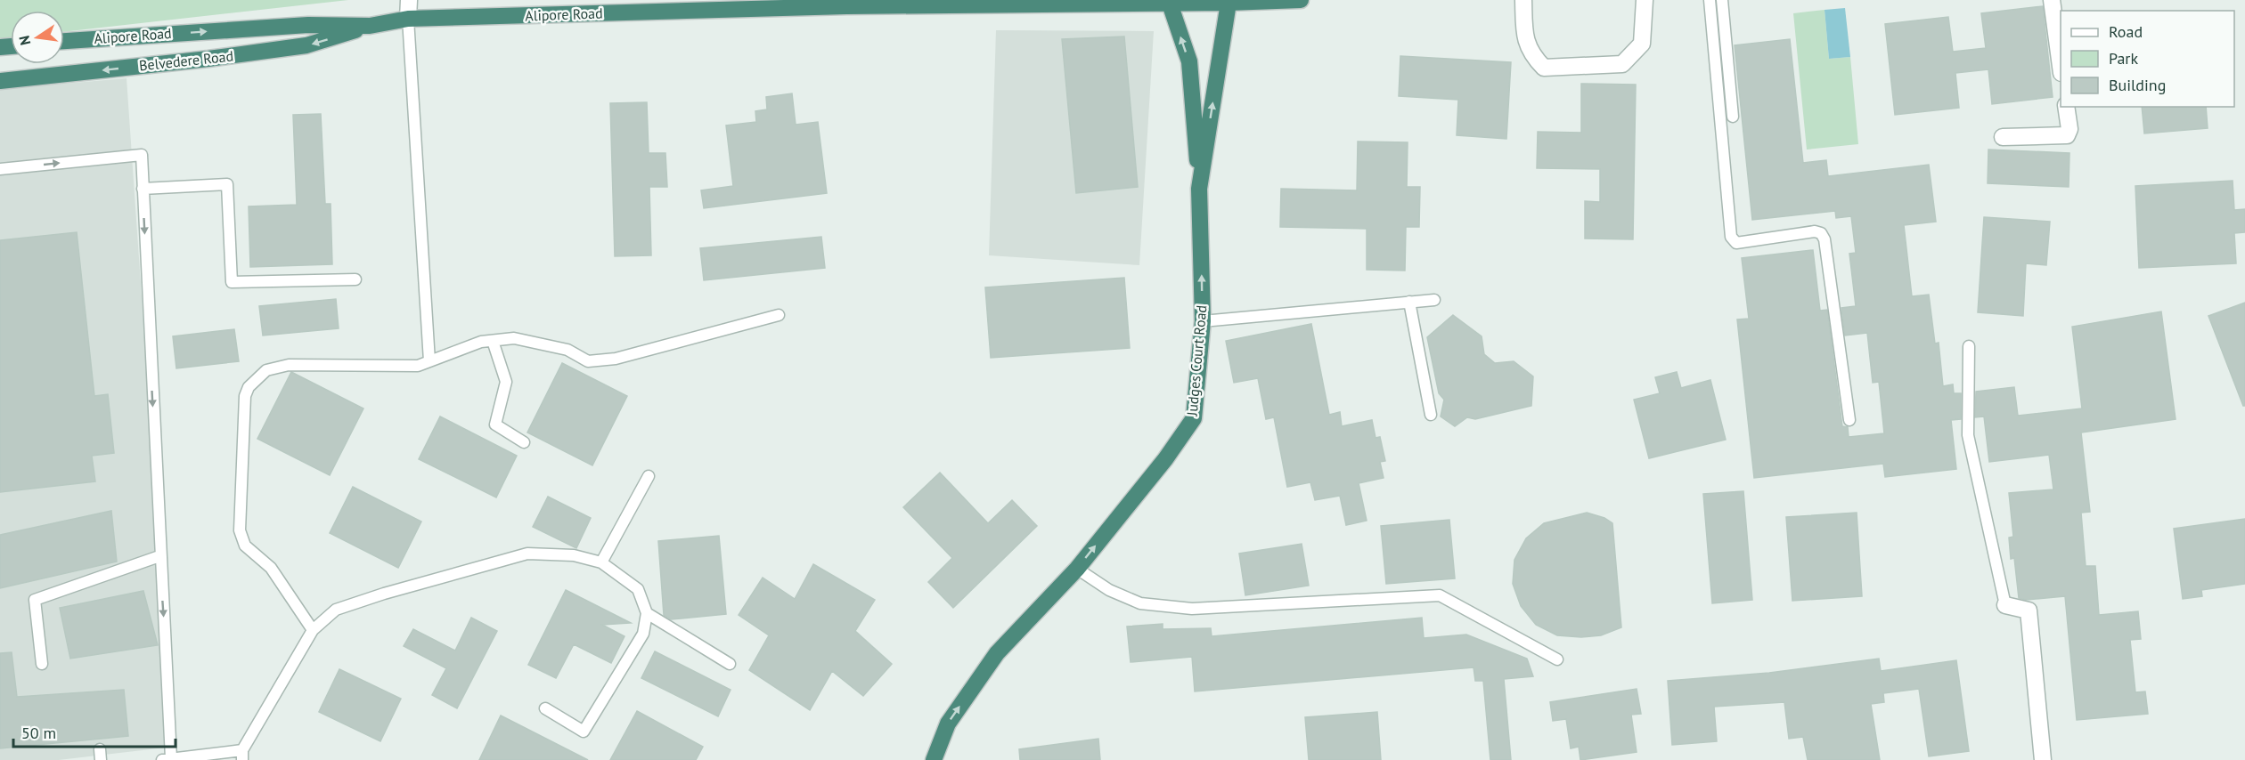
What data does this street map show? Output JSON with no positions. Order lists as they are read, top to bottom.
{
  "streets": {
    "highway": ["Alipore Road", "Belvedere Road", "Judges Court Road"]
  },
  "crossings": [
    ["Alipore Road", "Belvedere Road"],
    ["Alipore Road", "Judges Court Road"]
  ],
  "one_way": ["Belvedere Road", "Judges Court Road"],
  "legend": ["Road", "Park", "Building"],
  "scale_bar": "50 m",
  "north": "left"
}
